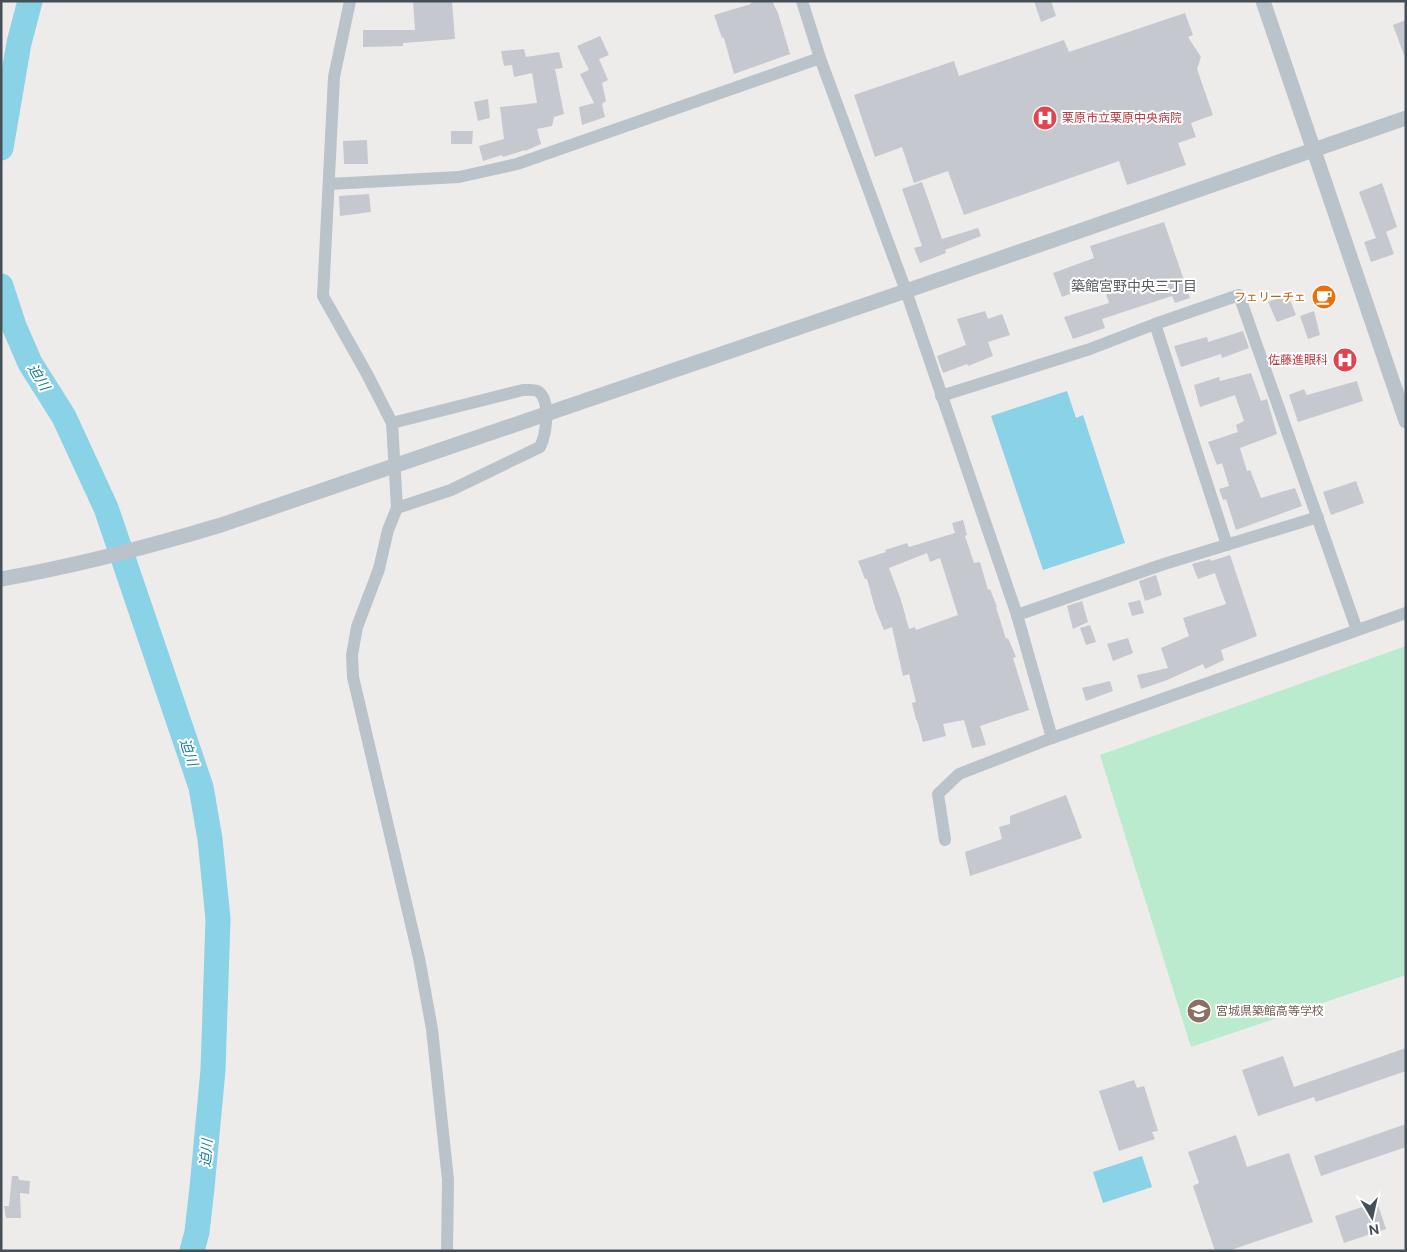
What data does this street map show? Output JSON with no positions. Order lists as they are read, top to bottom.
{
  "districts": ["築館宮野中央三丁目"],
  "water": ["迫川"],
  "places": {
    "hospital": ["栗原市立栗原中央病院", "佐藤進眼科"],
    "cafe": ["フェリーチェ"],
    "school or university": ["宮城県築館高等学校"]
  },
  "north": "bottom"
}
